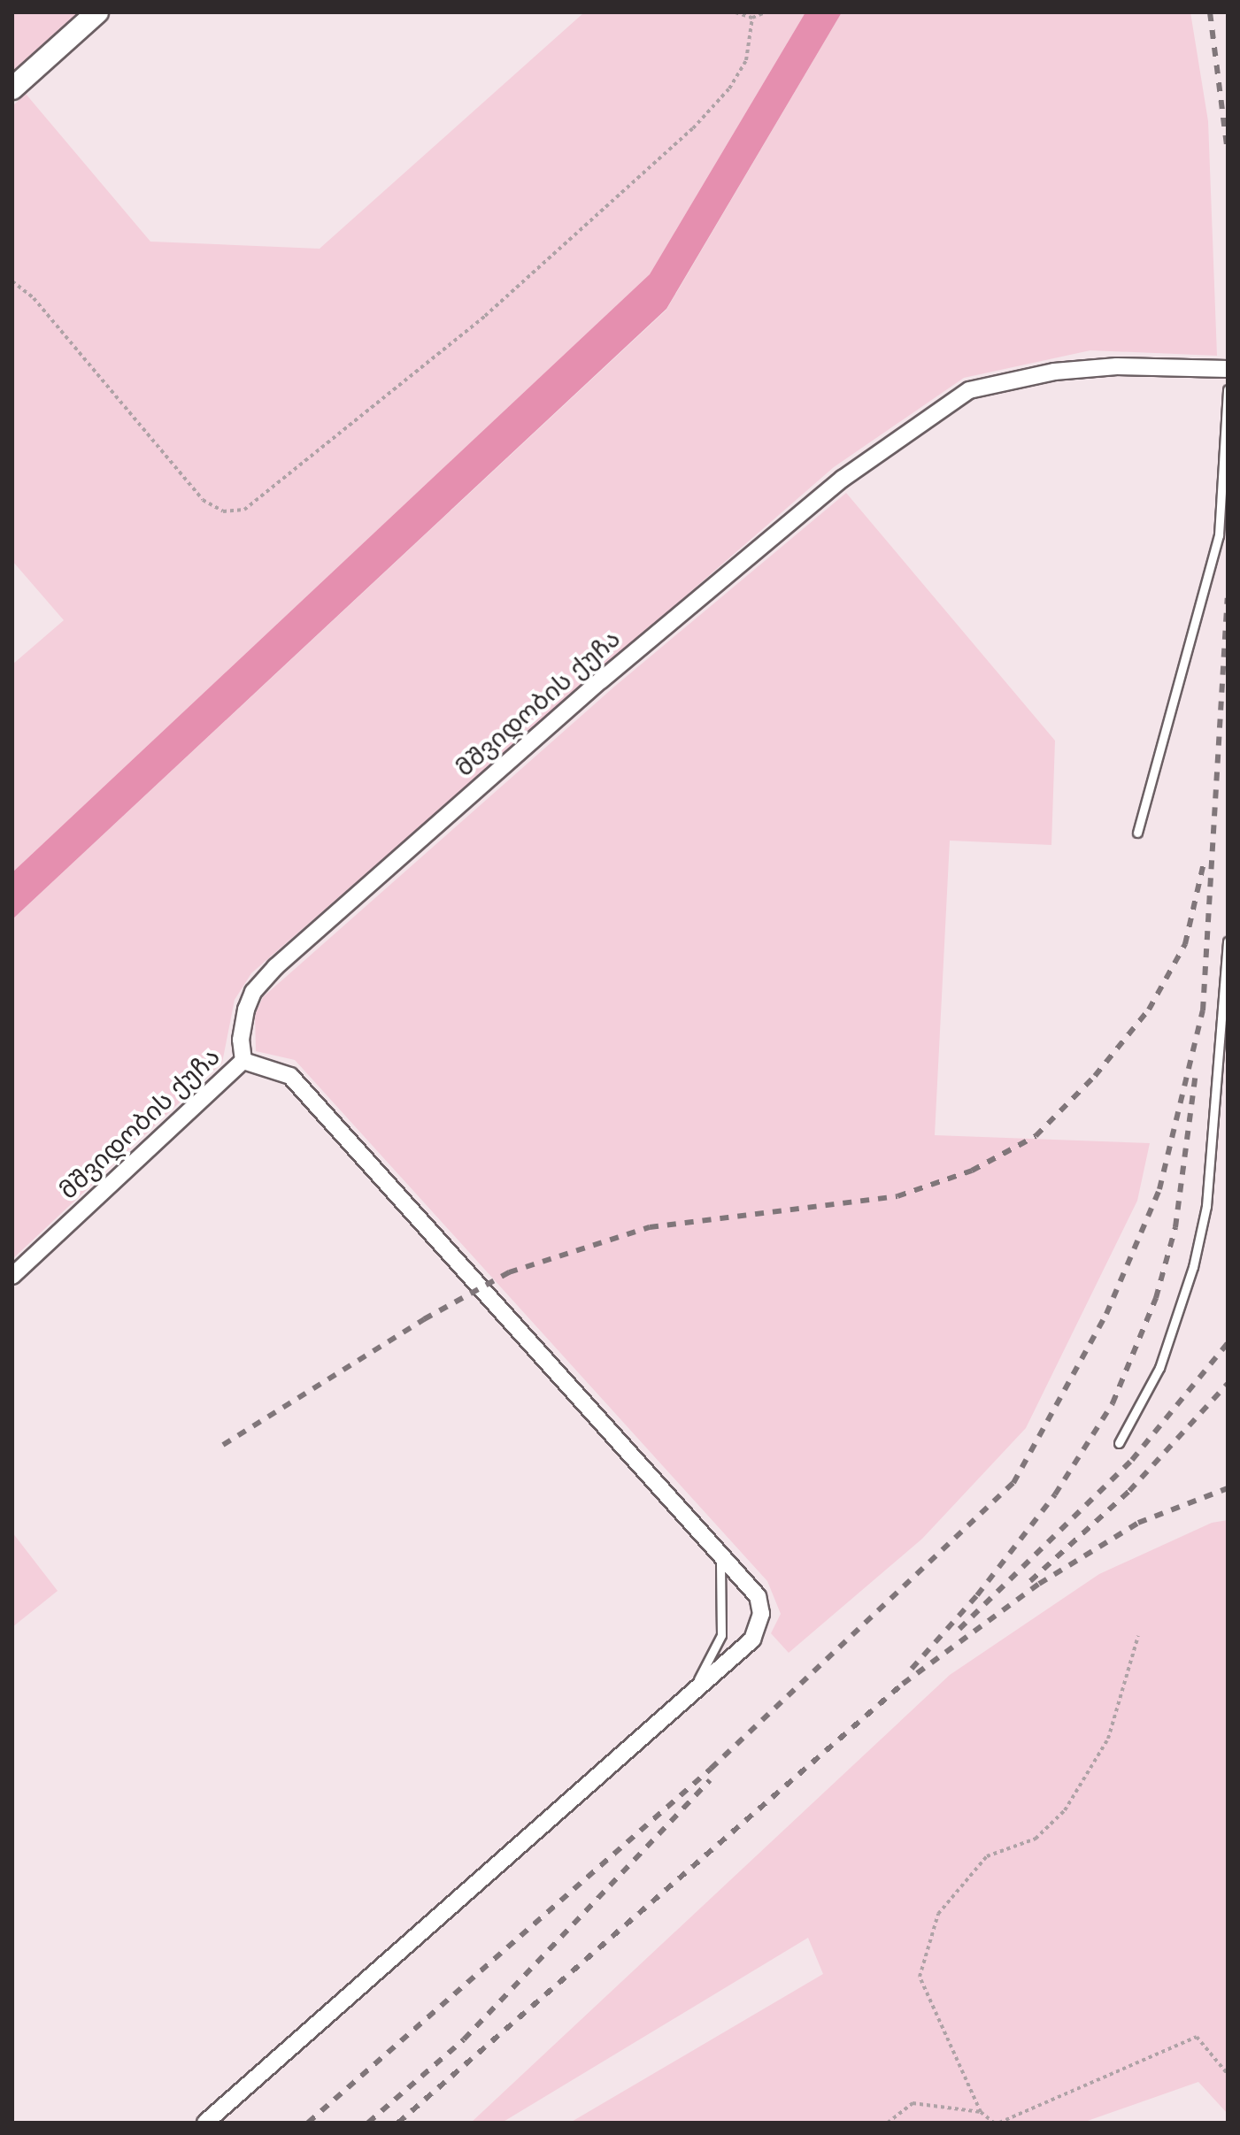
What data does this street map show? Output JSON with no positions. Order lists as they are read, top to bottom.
{
  "streets": {
    "street": ["მშვიდობის ქუჩა"]
  }
}
